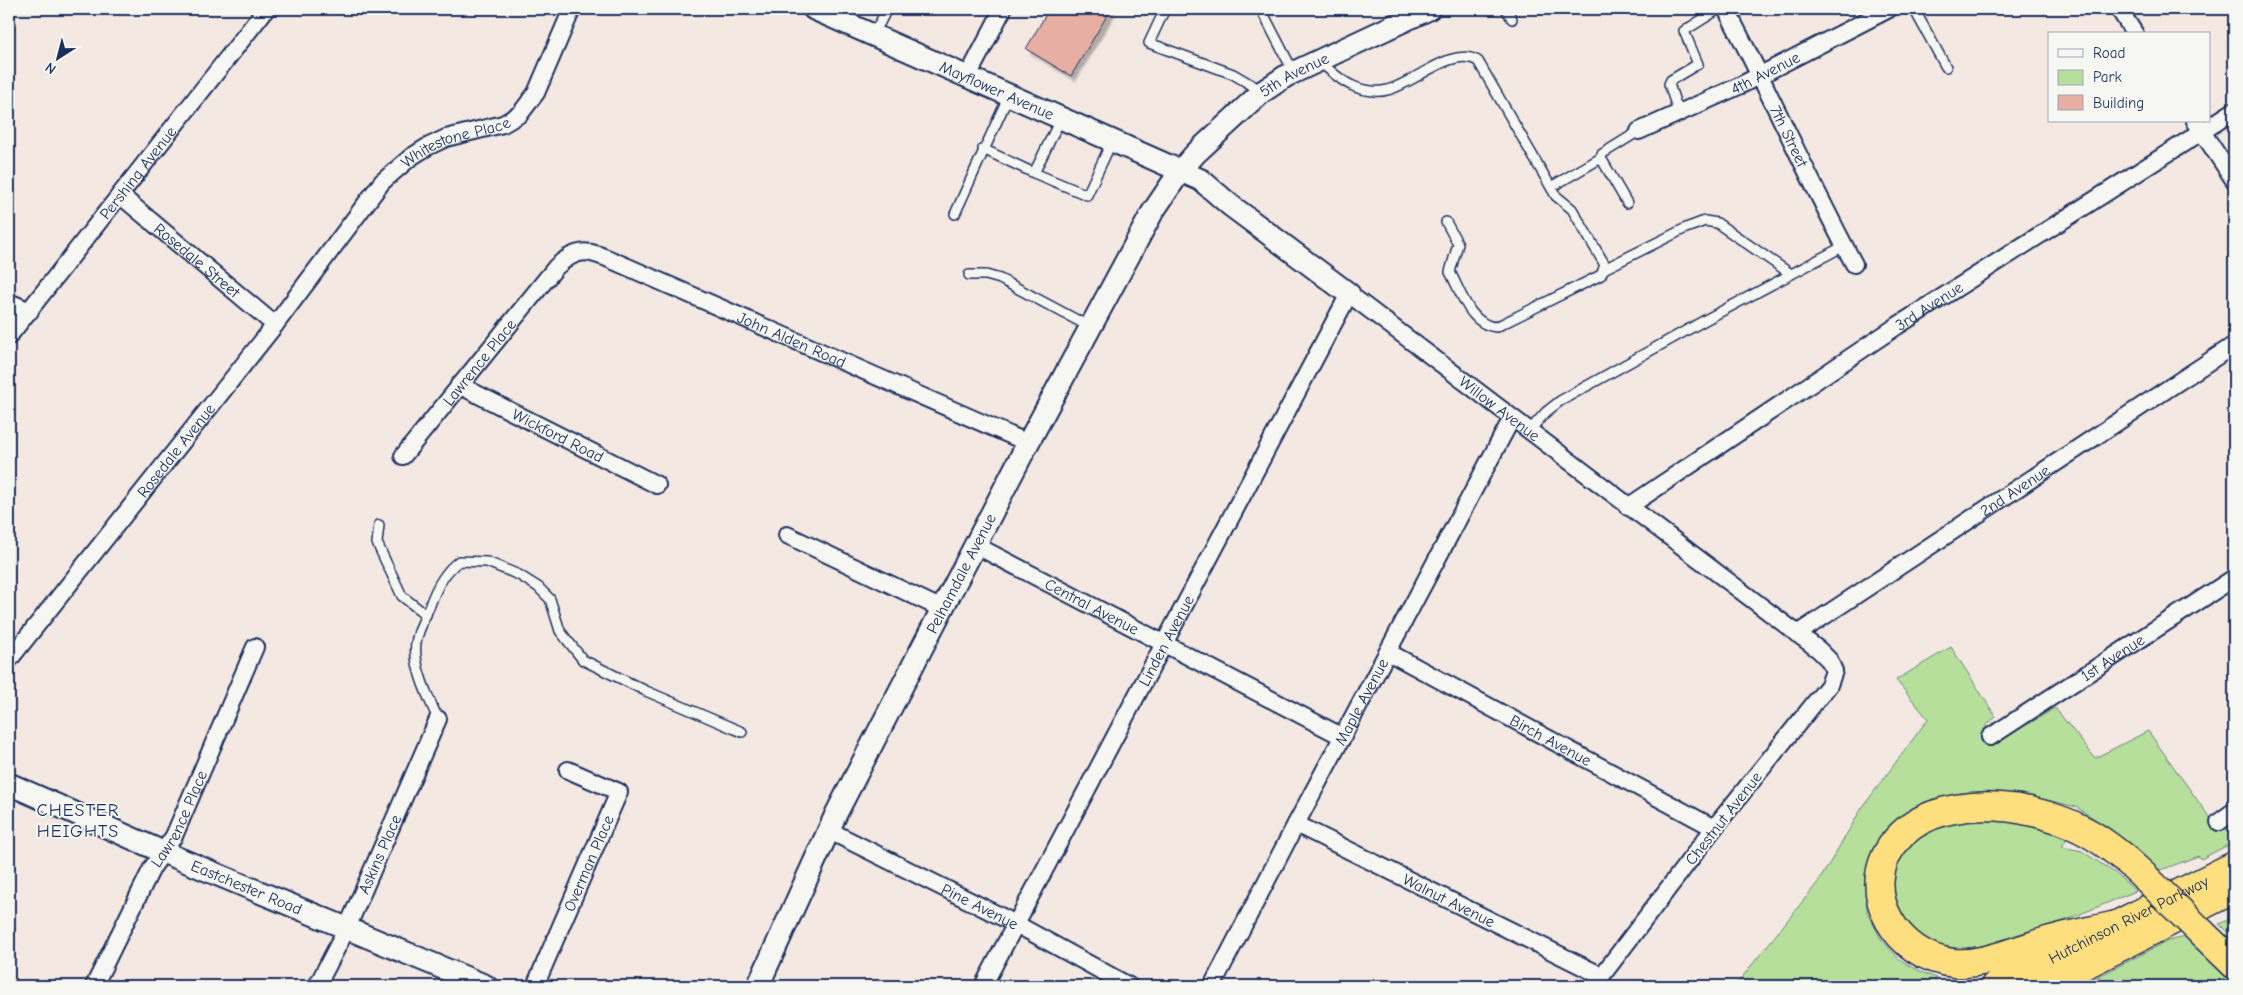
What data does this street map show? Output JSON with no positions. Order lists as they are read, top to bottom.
{
  "streets": {
    "highway": ["Hutchinson River Parkway"],
    "street": [
      "4th Avenue",
      "5th Avenue",
      "Mayflower Avenue",
      "7th Street",
      "Whitestone Place",
      "Pershing Avenue",
      "Rosedale Street",
      "3rd Avenue",
      "John Alden Road",
      "Lawrence Place",
      "Willow Avenue",
      "Wickford Road",
      "Rosedale Avenue",
      "2nd Avenue",
      "Pelhamdale Avenue",
      "Central Avenue",
      "Linden Avenue",
      "1st Avenue",
      "Maple Avenue",
      "Birch Avenue",
      "Chestnut Avenue",
      "Askins Place",
      "Overman Place",
      "Eastchester Road",
      "Walnut Avenue",
      "Pine Avenue"
    ]
  },
  "crossings": [
    ["4th Avenue", "7th Street"],
    ["5th Avenue", "Mayflower Avenue"],
    ["5th Avenue", "Willow Avenue"],
    ["5th Avenue", "Pelhamdale Avenue"],
    ["Mayflower Avenue", "Willow Avenue"],
    ["Mayflower Avenue", "Pelhamdale Avenue"],
    ["Whitestone Place", "Rosedale Avenue"],
    ["Pershing Avenue", "Rosedale Street"],
    ["Rosedale Street", "Rosedale Avenue"],
    ["3rd Avenue", "Willow Avenue"],
    ["John Alden Road", "Lawrence Place"],
    ["John Alden Road", "Pelhamdale Avenue"],
    ["Lawrence Place", "Wickford Road"],
    ["Lawrence Place", "Eastchester Road"],
    ["Willow Avenue", "2nd Avenue"],
    ["Willow Avenue", "Pelhamdale Avenue"],
    ["Willow Avenue", "Linden Avenue"],
    ["Willow Avenue", "Maple Avenue"],
    ["Willow Avenue", "Chestnut Avenue"],
    ["Pelhamdale Avenue", "Central Avenue"],
    ["Pelhamdale Avenue", "Pine Avenue"],
    ["Central Avenue", "Linden Avenue"],
    ["Central Avenue", "Maple Avenue"],
    ["Linden Avenue", "Pine Avenue"],
    ["Maple Avenue", "Birch Avenue"],
    ["Maple Avenue", "Walnut Avenue"],
    ["Birch Avenue", "Chestnut Avenue"],
    ["Chestnut Avenue", "Walnut Avenue"],
    ["Askins Place", "Eastchester Road"]
  ],
  "districts": ["CHESTER HEIGHTS"],
  "legend": ["Road", "Park", "Building"],
  "north": "bottom left"
}
